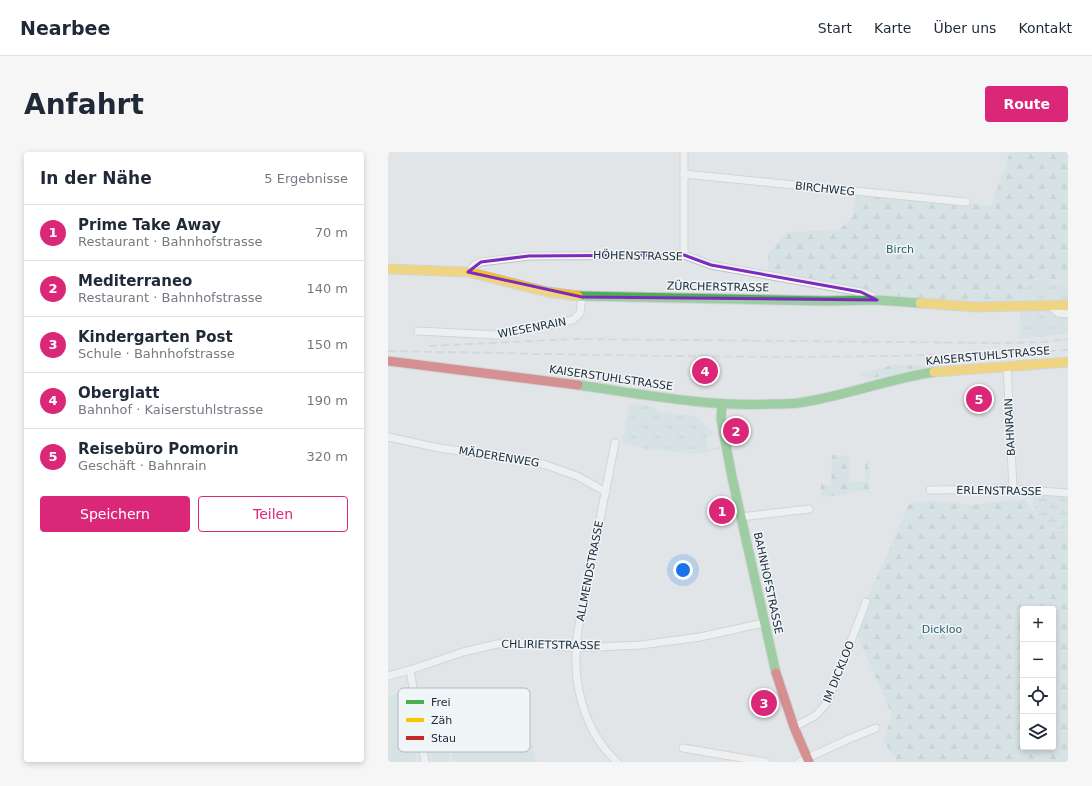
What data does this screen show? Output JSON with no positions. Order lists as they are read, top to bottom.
{
  "streets": {
    "street": [
      "BIRCHWEG",
      "HÖHENSTRASSE",
      "ZÜRCHERSTRASSE",
      "WIESENRAIN",
      "KAISERSTUHLSTRASSE",
      "BAHNRAIN",
      "MÄDERENWEG",
      "ERLENSTRASSE",
      "ALLMENDSTRASSE",
      "BAHNHOFSTRASSE",
      "CHLIRIETSTRASSE",
      "IM DICKLOO"
    ]
  },
  "crossings": [
    ["HÖHENSTRASSE", "ZÜRCHERSTRASSE"],
    ["ZÜRCHERSTRASSE", "WIESENRAIN"],
    ["KAISERSTUHLSTRASSE", "BAHNRAIN"],
    ["KAISERSTUHLSTRASSE", "BAHNHOFSTRASSE"],
    ["BAHNRAIN", "ERLENSTRASSE"],
    ["MÄDERENWEG", "ALLMENDSTRASSE"],
    ["ALLMENDSTRASSE", "CHLIRIETSTRASSE"],
    ["BAHNHOFSTRASSE", "CHLIRIETSTRASSE"],
    ["BAHNHOFSTRASSE", "IM DICKLOO"]
  ],
  "parks": ["Birch", "Dickloo"],
  "legend": ["Frei", "Zäh", "Stau"],
  "page": {
    "header": "Nearbee",
    "nav": [
      "Start",
      "Karte",
      "Über uns",
      "Kontakt"
    ],
    "buttons": [
      "Route",
      ["Speichern", "Teilen"]
    ],
    "title": "Anfahrt",
    "heading": ["In der Nähe", "5 Ergebnisse"],
    "list": [
      {
        "mark": "1",
        "name": "Prime Take Away",
        "note": "Restaurant · Bahnhofstrasse",
        "value": "70 m"
      },
      {
        "mark": "2",
        "name": "Mediterraneo",
        "note": "Restaurant · Bahnhofstrasse",
        "value": "140 m"
      },
      {
        "mark": "3",
        "name": "Kindergarten Post",
        "note": "Schule · Bahnhofstrasse",
        "value": "150 m"
      },
      {
        "mark": "4",
        "name": "Oberglatt",
        "note": "Bahnhof · Kaiserstuhlstrasse",
        "value": "190 m"
      },
      {
        "mark": "5",
        "name": "Reisebüro Pomorin",
        "note": "Geschäft · Bahnrain",
        "value": "320 m"
      }
    ],
    "pins": [
      "4",
      "5",
      "2",
      "1",
      "3"
    ],
    "map_buttons": ["+", "−"]
  }
}
